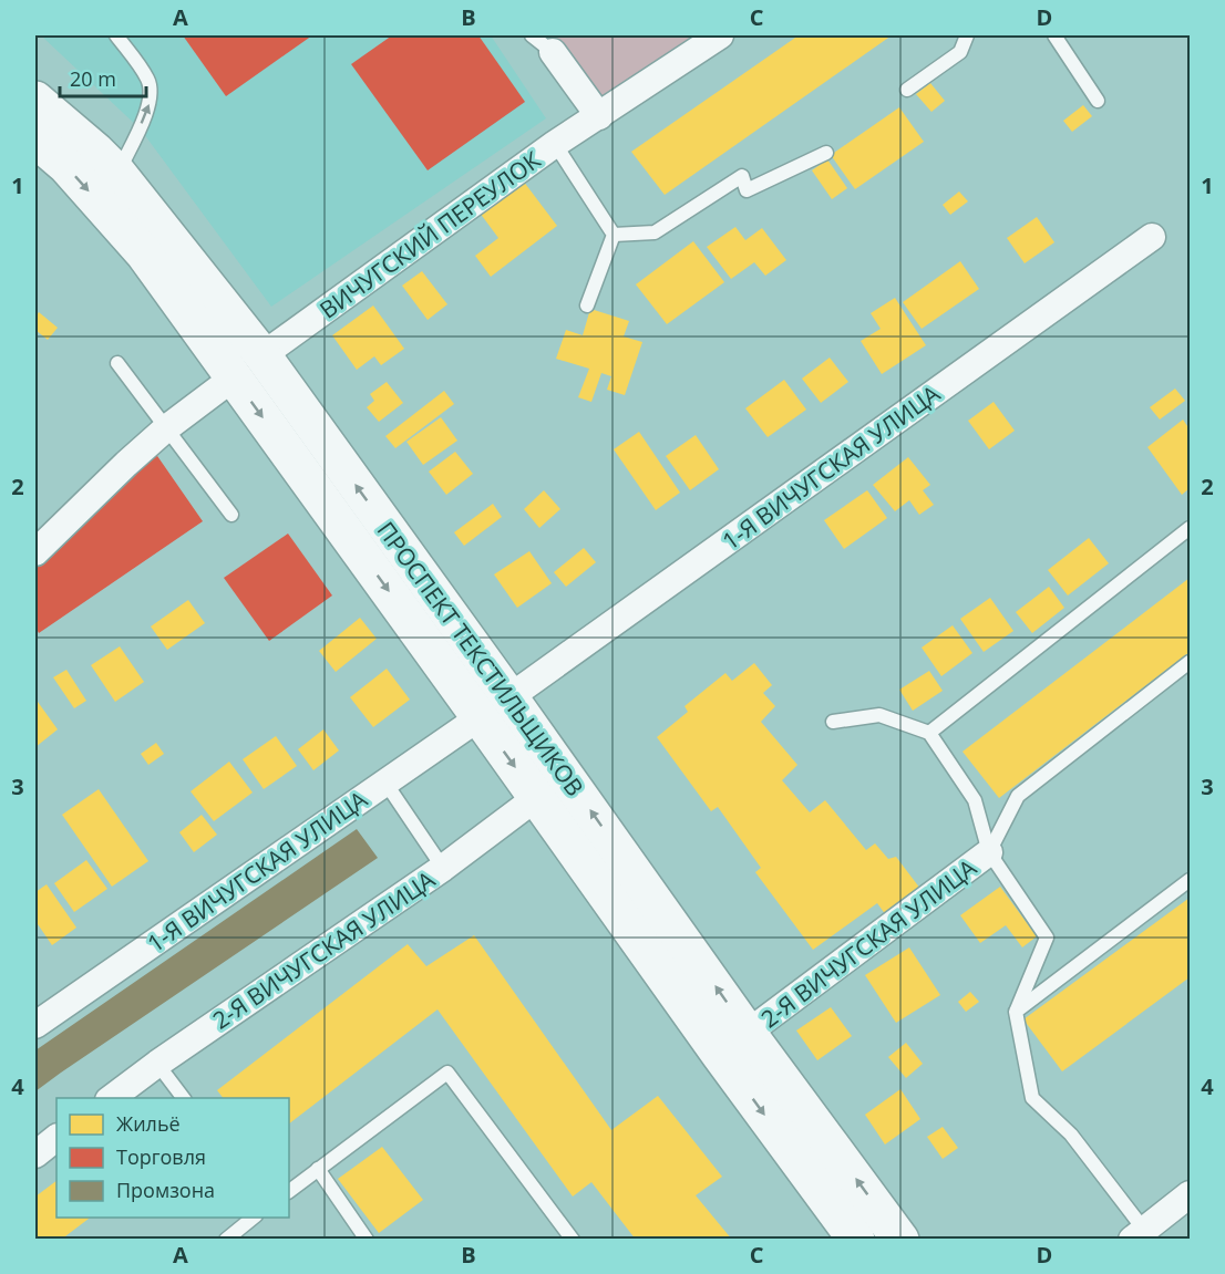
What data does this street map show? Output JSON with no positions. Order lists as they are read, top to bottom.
{
  "streets": {
    "main road": ["ПРОСПЕКТ ТЕКСТИЛЬЩИКОВ"],
    "street": ["ВИЧУГСКИЙ ПЕРЕУЛОК", "1-Я ВИЧУГСКАЯ УЛИЦА", "2-Я ВИЧУГСКАЯ УЛИЦА"]
  },
  "crossings": [
    ["ВИЧУГСКИЙ ПЕРЕУЛОК", "ПРОСПЕКТ ТЕКСТИЛЬЩИКОВ"],
    ["1-Я ВИЧУГСКАЯ УЛИЦА", "ПРОСПЕКТ ТЕКСТИЛЬЩИКОВ"],
    ["ПРОСПЕКТ ТЕКСТИЛЬЩИКОВ", "2-Я ВИЧУГСКАЯ УЛИЦА"]
  ],
  "legend": ["Жильё", "Торговля", "Промзона"],
  "scale_bar": "20 m",
  "grid": {
    "columns": [
      "A",
      "B",
      "C",
      "D"
    ],
    "rows": [
      "1",
      "2",
      "3",
      "4"
    ]
  }
}
